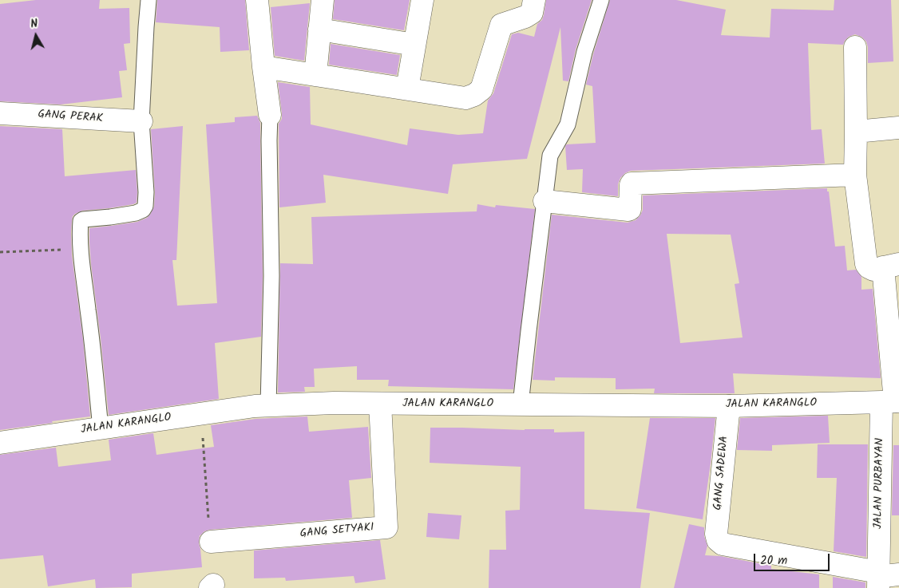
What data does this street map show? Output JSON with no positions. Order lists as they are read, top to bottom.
{
  "streets": {
    "street": [
      "GANG PERAK",
      "JALAN KARANGLO",
      "GANG SADEWA",
      "JALAN PURBAYAN",
      "GANG SETYAKI"
    ]
  },
  "crossings": [
    ["JALAN KARANGLO", "GANG SADEWA"],
    ["JALAN KARANGLO", "JALAN PURBAYAN"],
    ["JALAN KARANGLO", "GANG SETYAKI"],
    ["GANG SADEWA", "JALAN PURBAYAN"]
  ],
  "scale_bar": "20 m",
  "north": "top"
}
